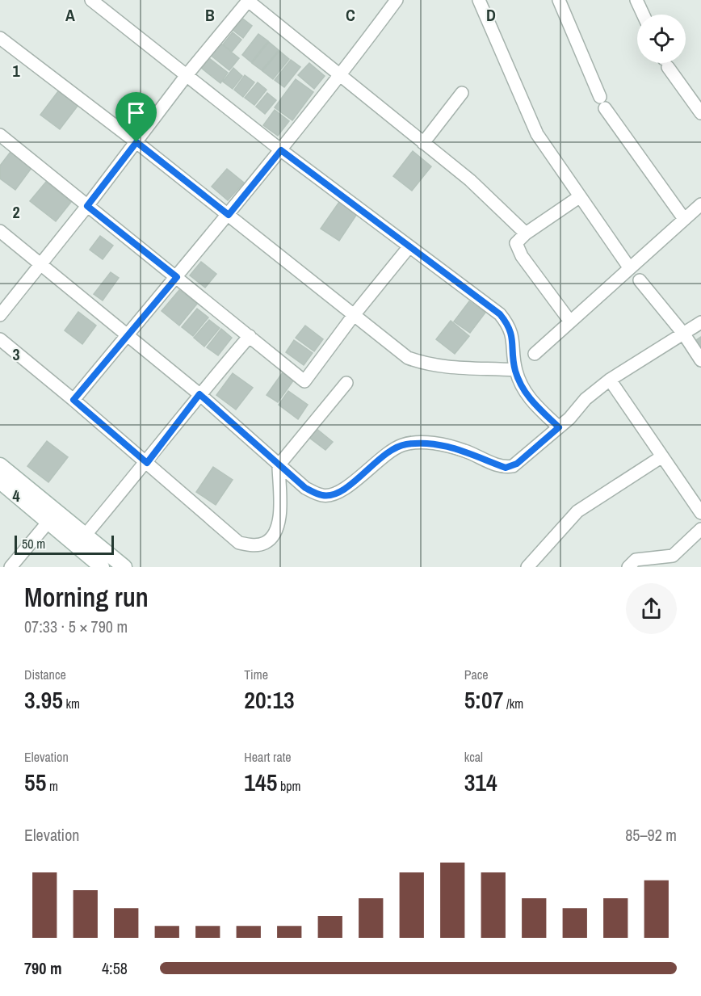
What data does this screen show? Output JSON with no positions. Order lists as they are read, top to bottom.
{
  "scale_bar": "50 m",
  "page": {
    "scale": "50 m",
    "heading": ["Morning run", "07:33 · 5 × 790 m"],
    "stats": [
      ["Distance", "3.95 km"],
      ["Time", "20:13"],
      ["Pace", "5:07 /km"],
      ["Elevation", "55 m"],
      ["Heart rate", "145 bpm"],
      ["kcal", "314"]
    ],
    "chart": ["Elevation", "85–92 m"],
    "list": [
      {
        "name": "790 m",
        "note": "4:58"
      }
    ]
  },
  "grid": {
    "columns": [
      "A",
      "B",
      "C",
      "D"
    ],
    "rows": [
      "1",
      "2",
      "3",
      "4"
    ]
  }
}
